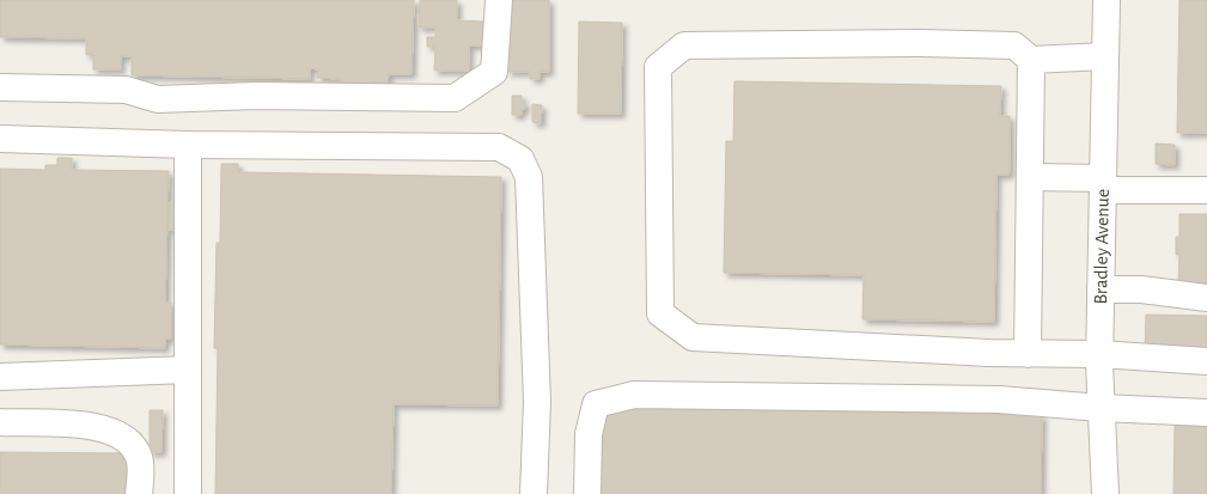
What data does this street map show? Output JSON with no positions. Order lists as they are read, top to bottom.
{
  "streets": {
    "street": ["Bradley Avenue"]
  }
}
